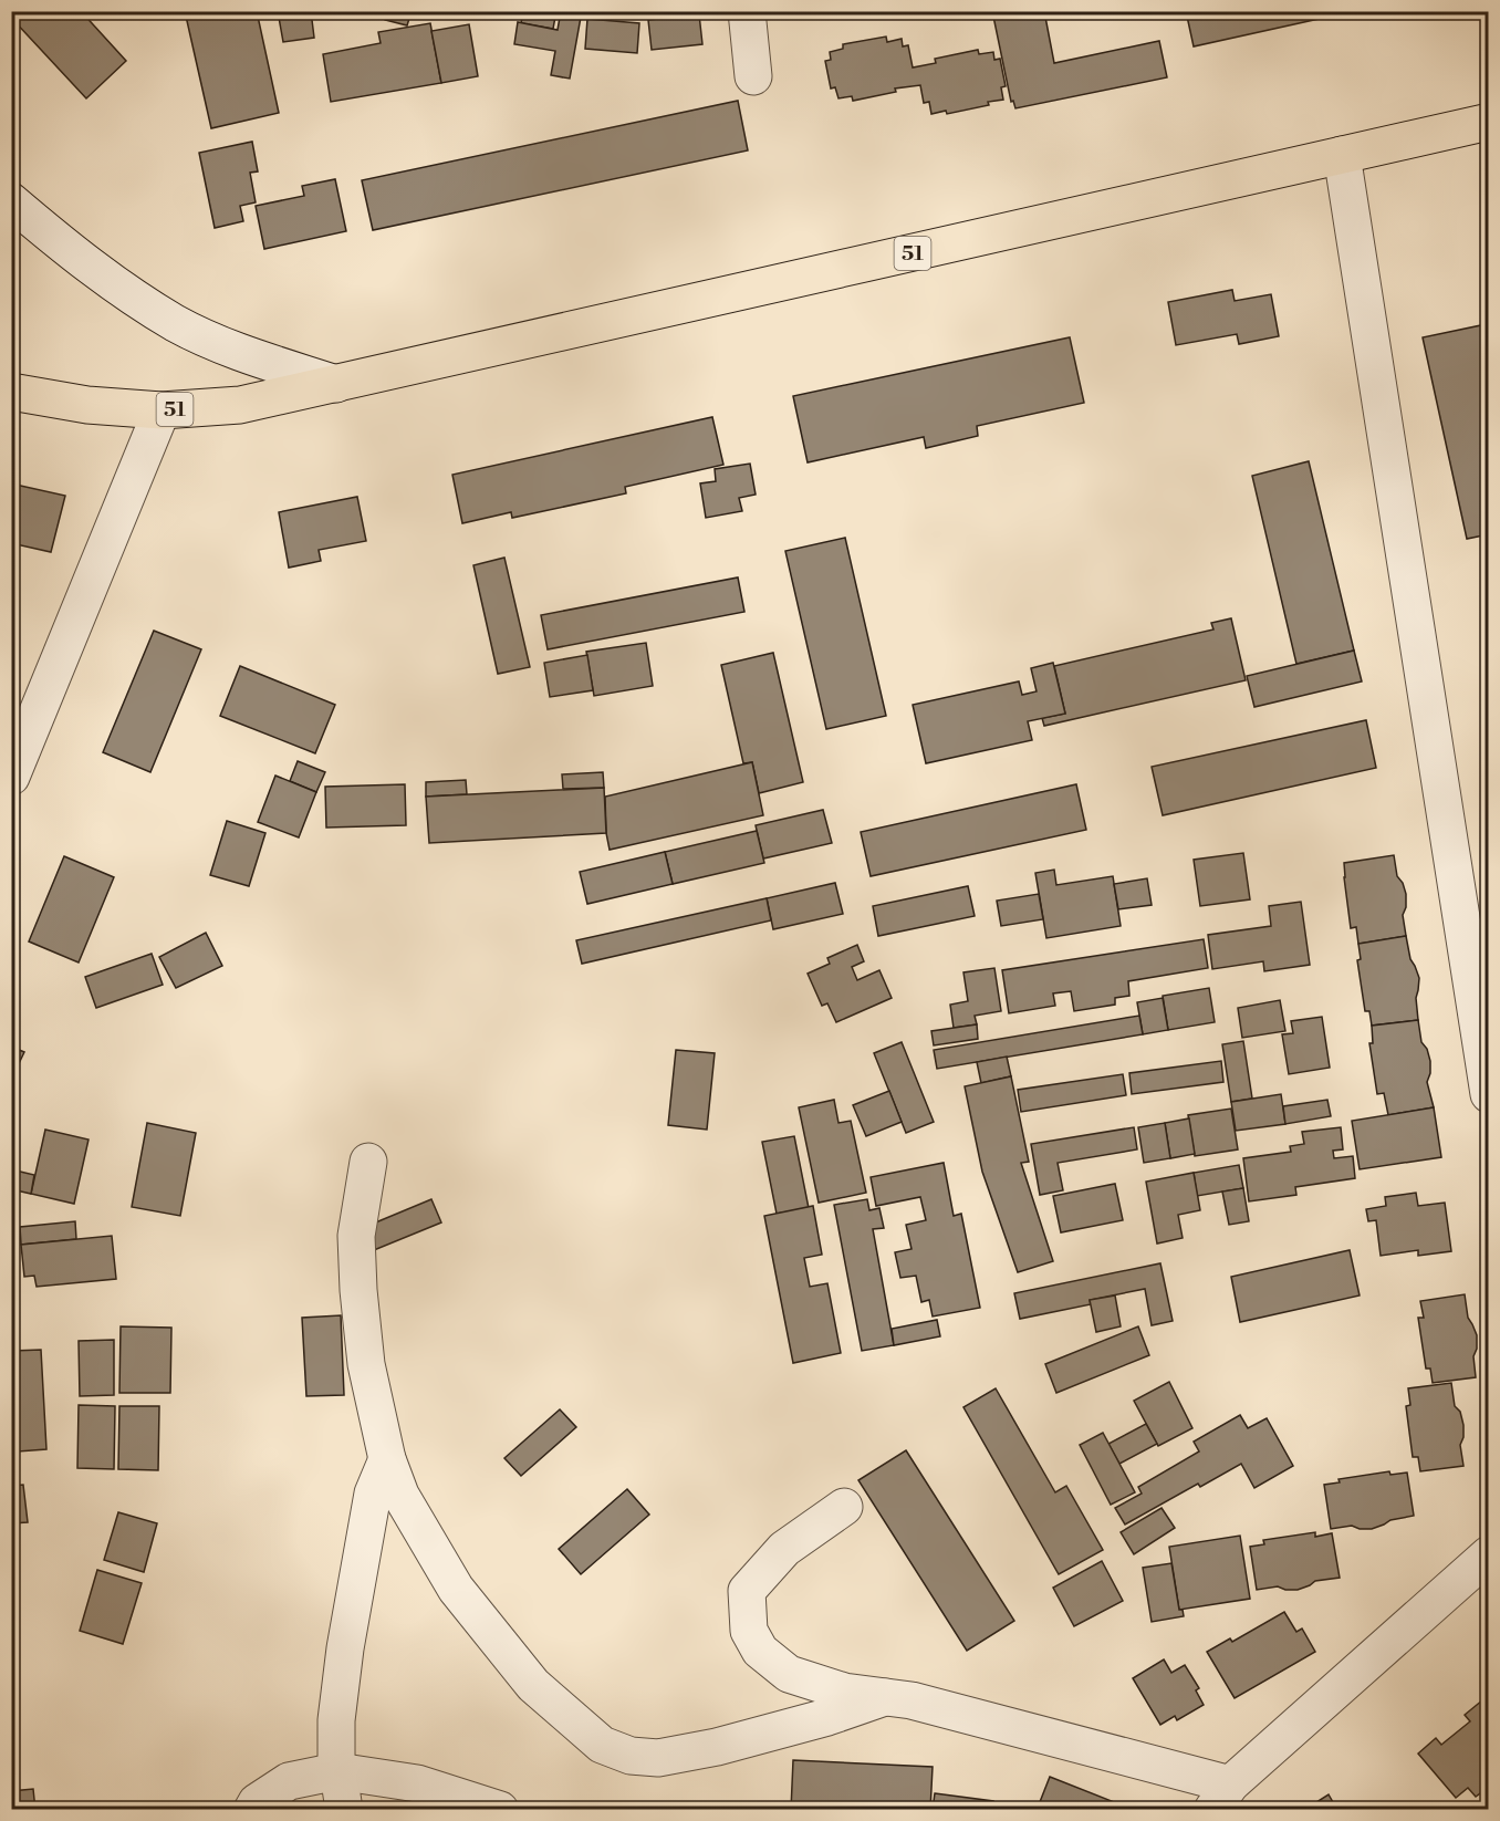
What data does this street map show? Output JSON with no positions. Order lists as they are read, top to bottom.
{
  "streets": {
    "main road": ["51"]
  }
}
